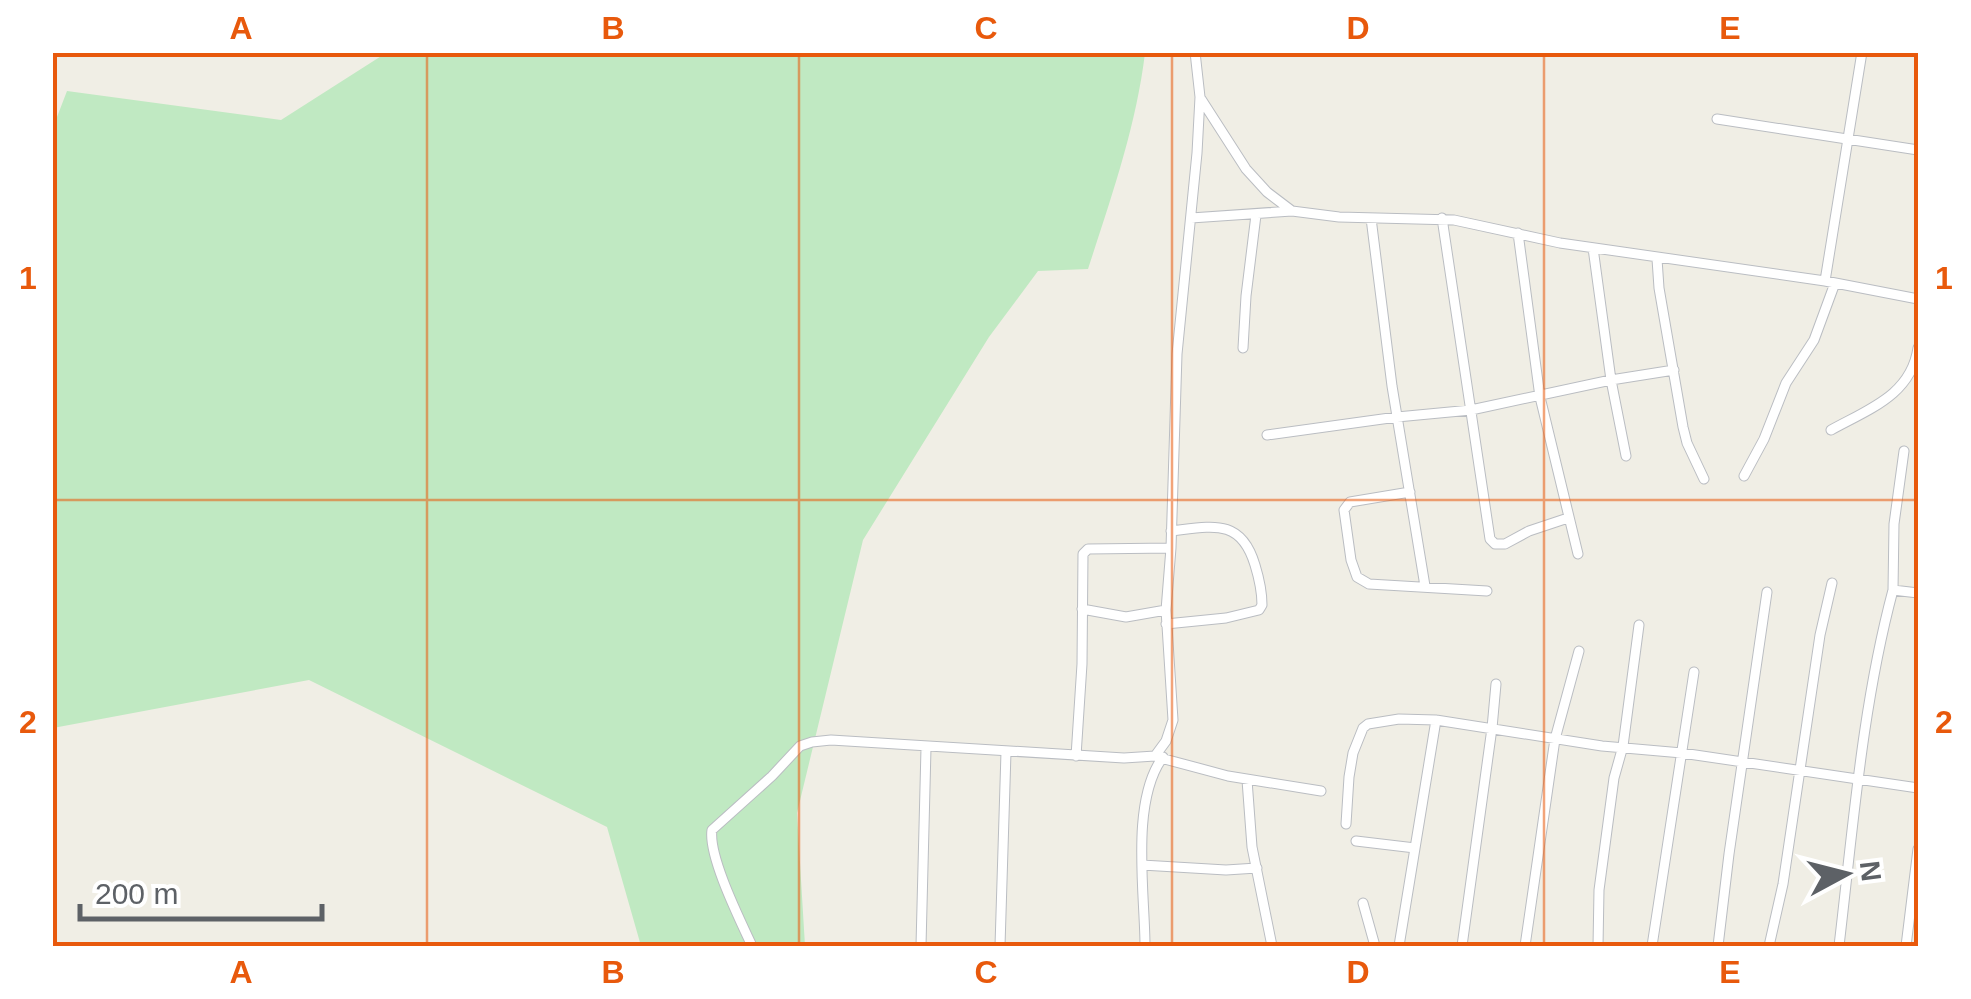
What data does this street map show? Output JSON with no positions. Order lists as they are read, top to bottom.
{
  "scale_bar": "200 m",
  "north": "right",
  "grid": {
    "columns": [
      "A",
      "B",
      "C",
      "D",
      "E"
    ],
    "rows": ["1", "2"]
  }
}
